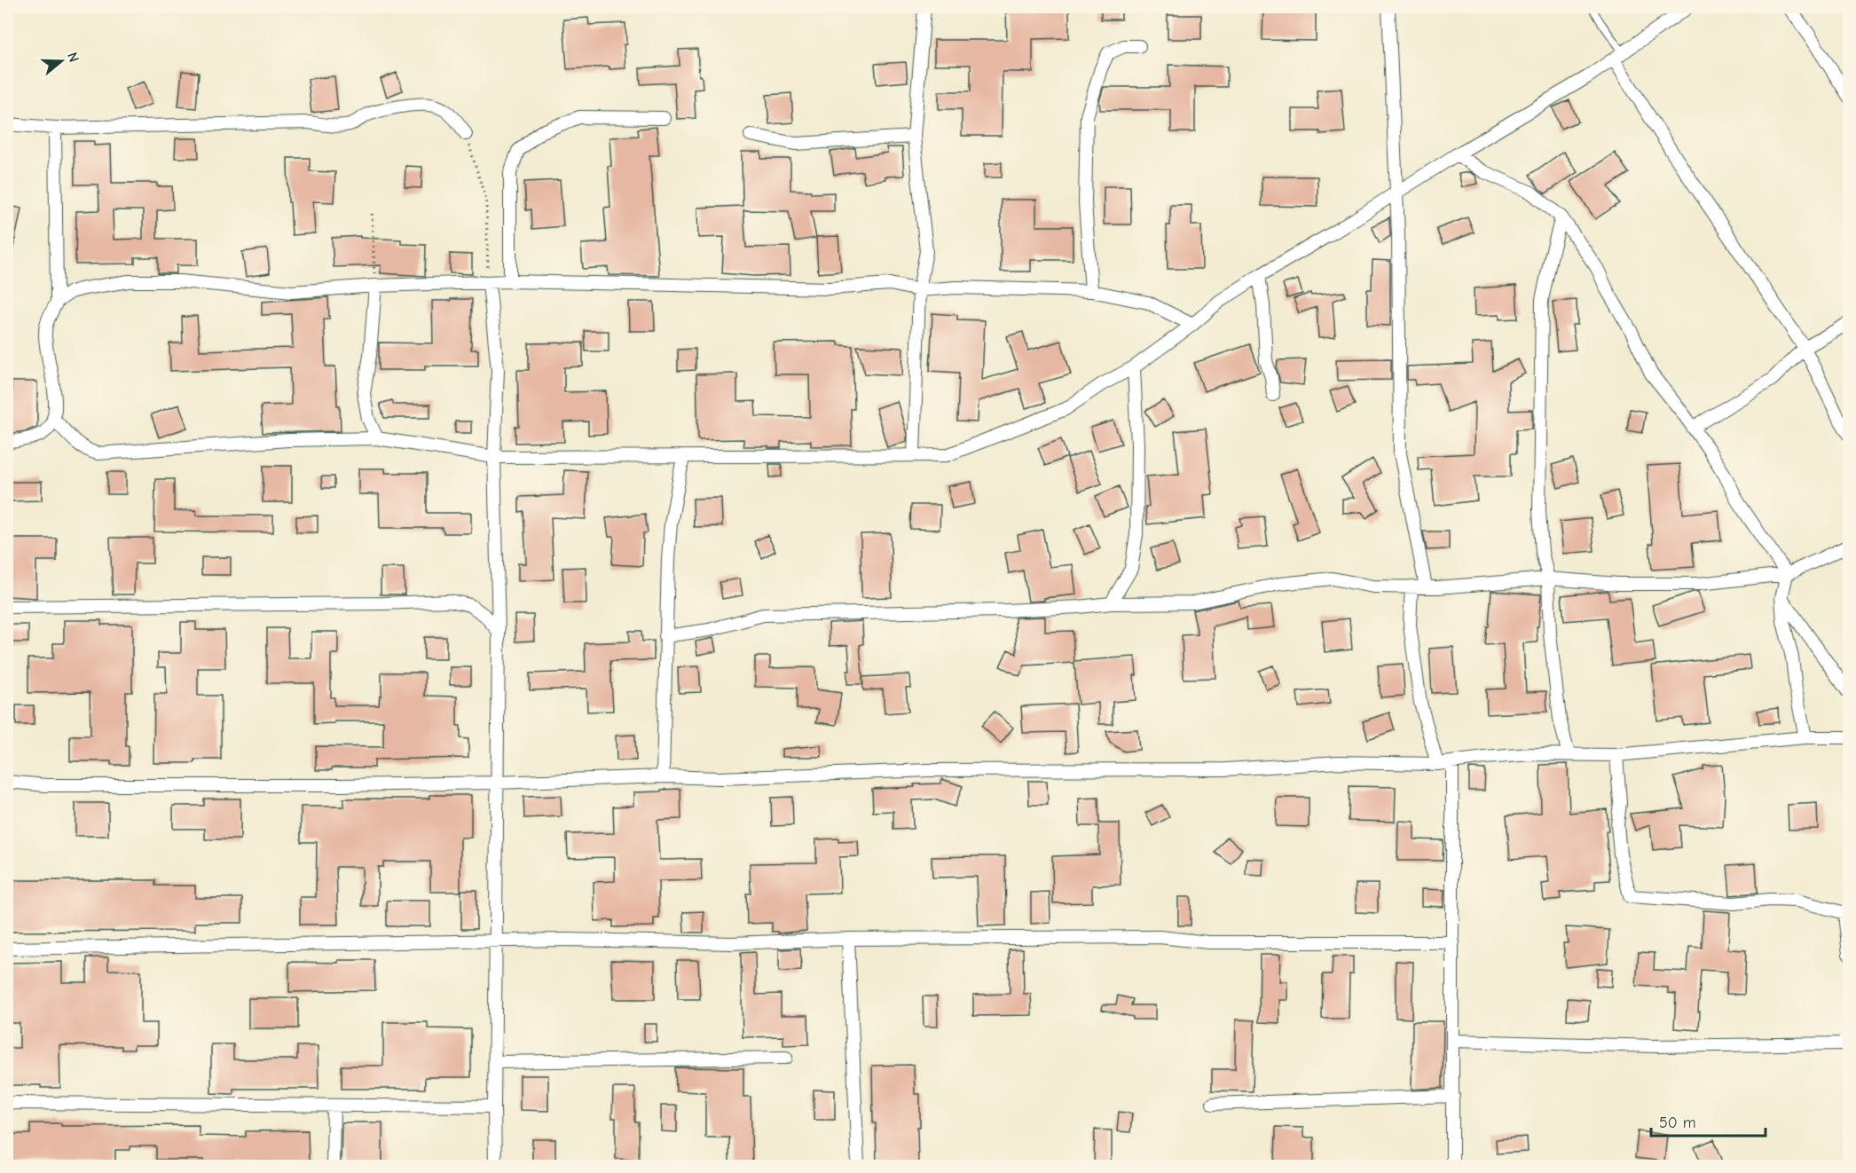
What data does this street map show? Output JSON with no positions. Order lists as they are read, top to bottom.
{
  "scale_bar": "50 m",
  "north": "right"
}
